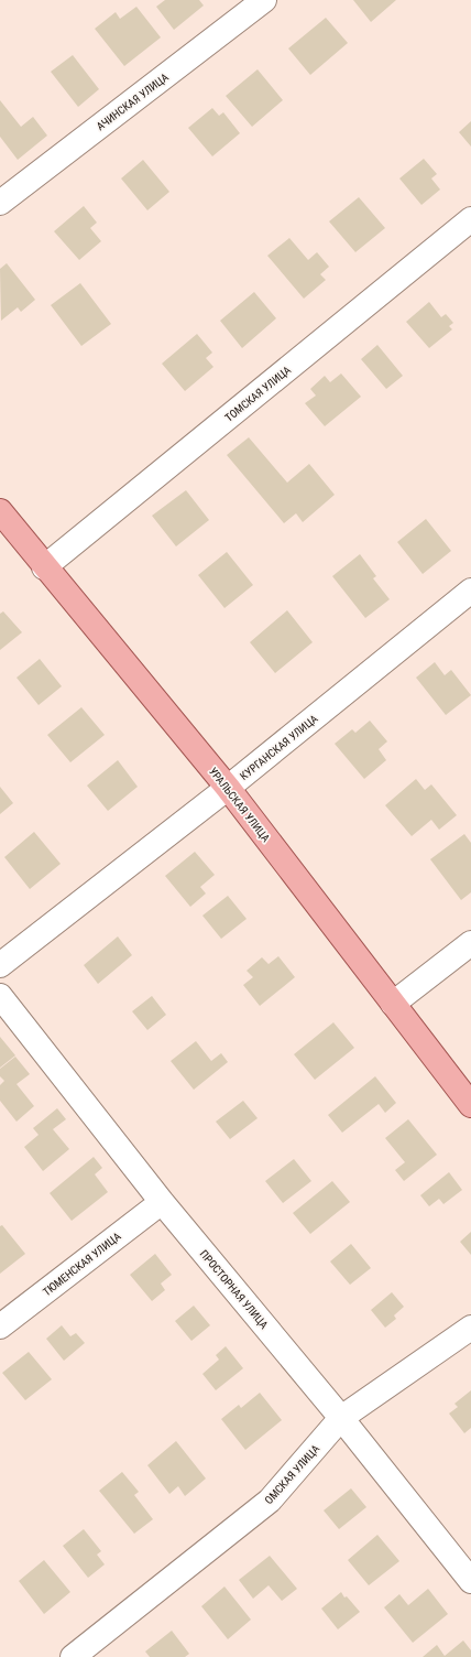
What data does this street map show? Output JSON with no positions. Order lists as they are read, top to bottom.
{
  "streets": {
    "main road": ["УРАЛЬСКАЯ УЛИЦА"],
    "street": [
      "АЧИНСКАЯ УЛИЦА",
      "ТОМСКАЯ УЛИЦА",
      "КУРГАНСКАЯ УЛИЦА",
      "ТЮМЕНСКАЯ УЛИЦА",
      "ПРОСТОРНАЯ УЛИЦА",
      "ОМСКАЯ УЛИЦА"
    ]
  },
  "crossings": [
    ["ТОМСКАЯ УЛИЦА", "УРАЛЬСКАЯ УЛИЦА"],
    ["КУРГАНСКАЯ УЛИЦА", "УРАЛЬСКАЯ УЛИЦА"],
    ["ТЮМЕНСКАЯ УЛИЦА", "ПРОСТОРНАЯ УЛИЦА"],
    ["ПРОСТОРНАЯ УЛИЦА", "ОМСКАЯ УЛИЦА"]
  ]
}
